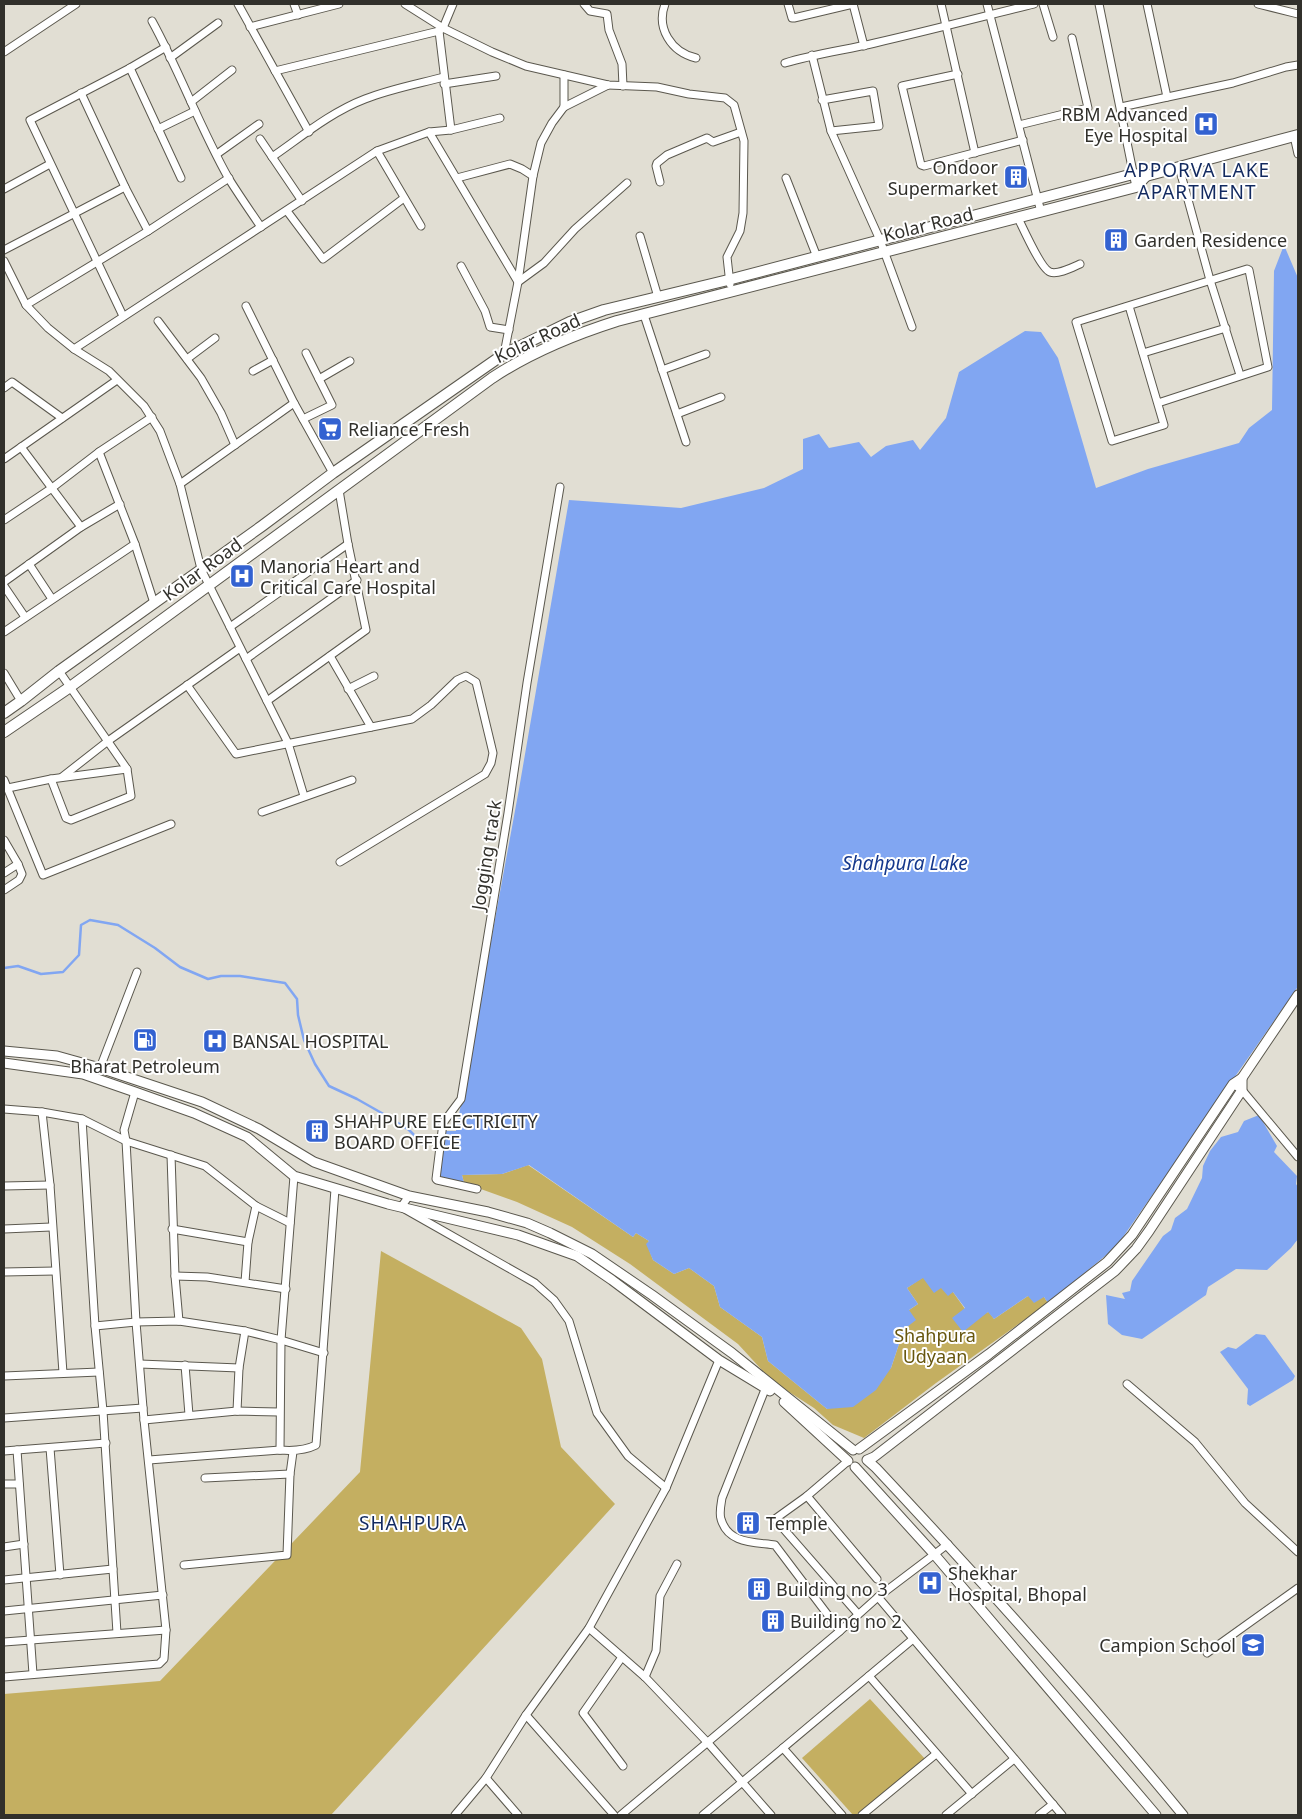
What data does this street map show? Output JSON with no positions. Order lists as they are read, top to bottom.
{
  "streets": {
    "main road": ["Kolar Road"],
    "street": ["Jogging track"]
  },
  "districts": ["APPORVA LAKE APARTMENT", "SHAHPURA"],
  "water": ["Shahpura Lake"],
  "parks": ["Shahpura Udyaan"],
  "places": {
    "hospital": [
      "RBM Advanced Eye Hospital",
      "Manoria Heart and Critical Care Hospital",
      "BANSAL HOSPITAL",
      "Shekhar Hospital, Bhopal"
    ],
    "building": [
      "Ondoor Supermarket",
      "Garden Residence",
      "SHAHPURE ELECTRICITY BOARD OFFICE",
      "Temple",
      "Building no 3",
      "Building no 2"
    ],
    "supermarket": ["Reliance Fresh"],
    "fuel station": ["Bharat Petroleum"],
    "school or university": ["Campion School"]
  }
}
